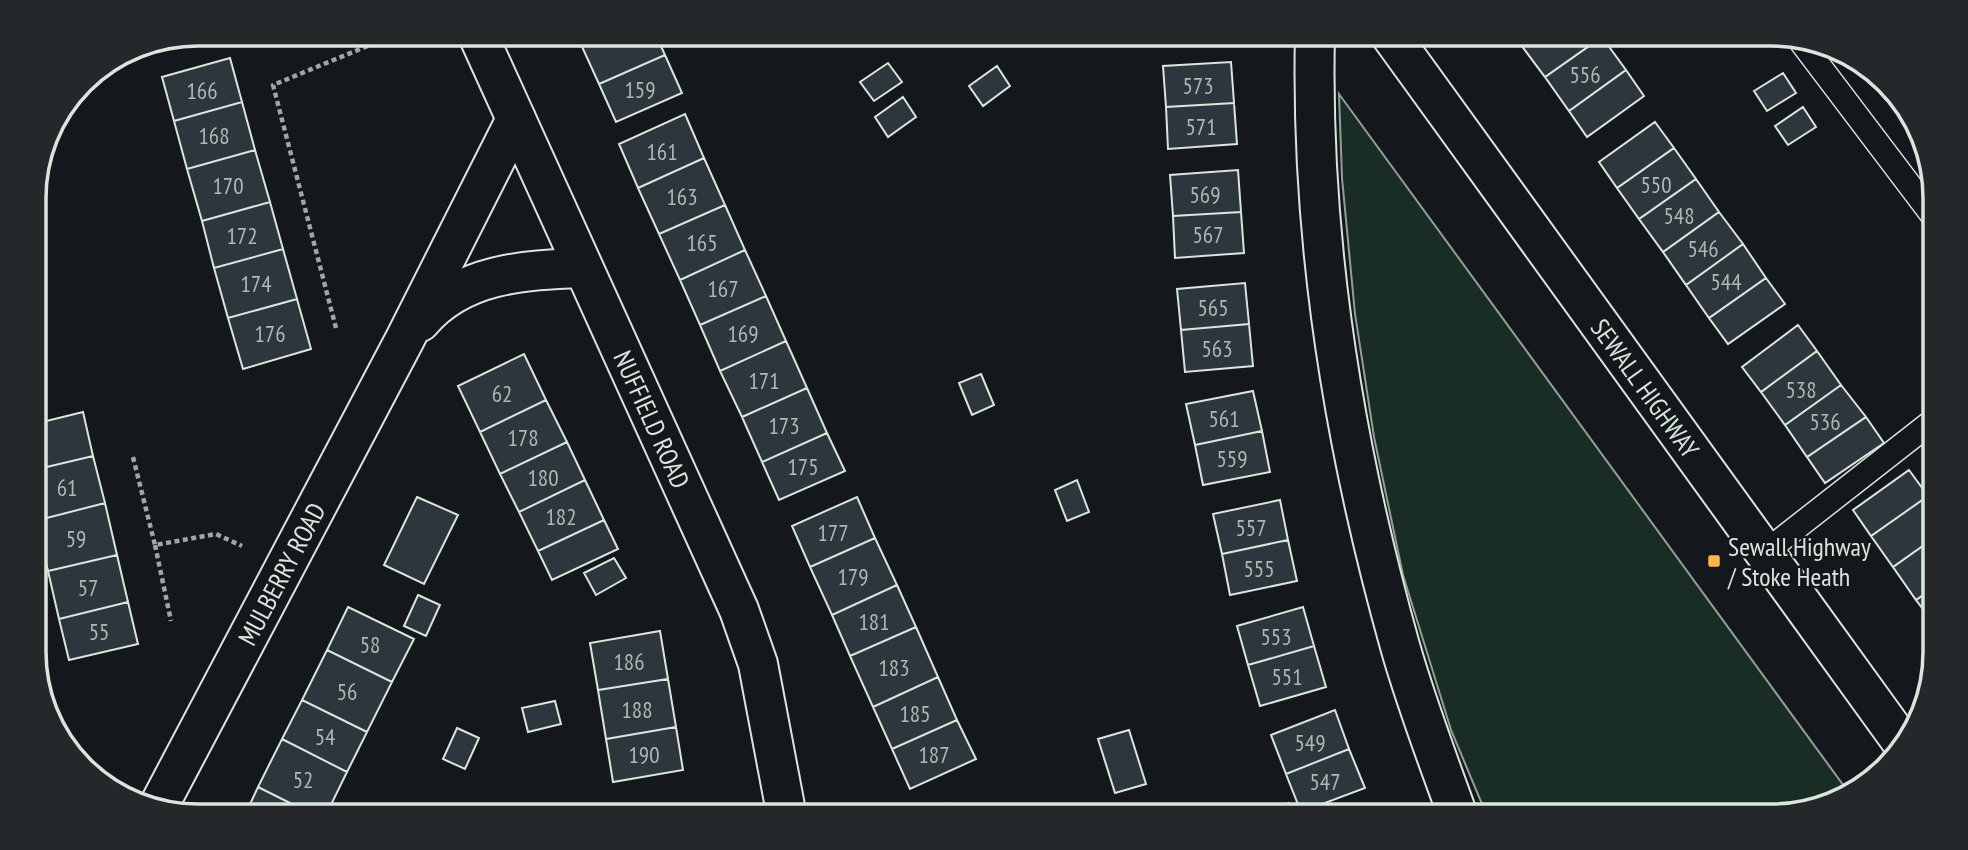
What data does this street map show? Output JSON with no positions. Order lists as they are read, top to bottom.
{
  "streets": {
    "street": ["SEWALL HIGHWAY", "NUFFIELD ROAD", "MULBERRY ROAD"]
  },
  "crossings": [
    ["NUFFIELD ROAD", "MULBERRY ROAD"]
  ],
  "places": {
    "transit": ["Sewall Highway / Stoke Heath"]
  },
  "house_numbers": [
    "556",
    "573",
    "159",
    "166",
    "571",
    "168",
    "161",
    "550",
    "170",
    "569",
    "163",
    "548",
    "567",
    "172",
    "165",
    "546",
    "544",
    "174",
    "167",
    "565",
    "176",
    "169",
    "563",
    "171",
    "538",
    "62",
    "561",
    "536",
    "173",
    "178",
    "559",
    "175",
    "180",
    "61",
    "182",
    "557",
    "177",
    "59",
    "555",
    "179",
    "57",
    "181",
    "55",
    "553",
    "58",
    "186",
    "183",
    "551",
    "56",
    "188",
    "185",
    "54",
    "549",
    "190",
    "187",
    "52",
    "547"
  ]
}
